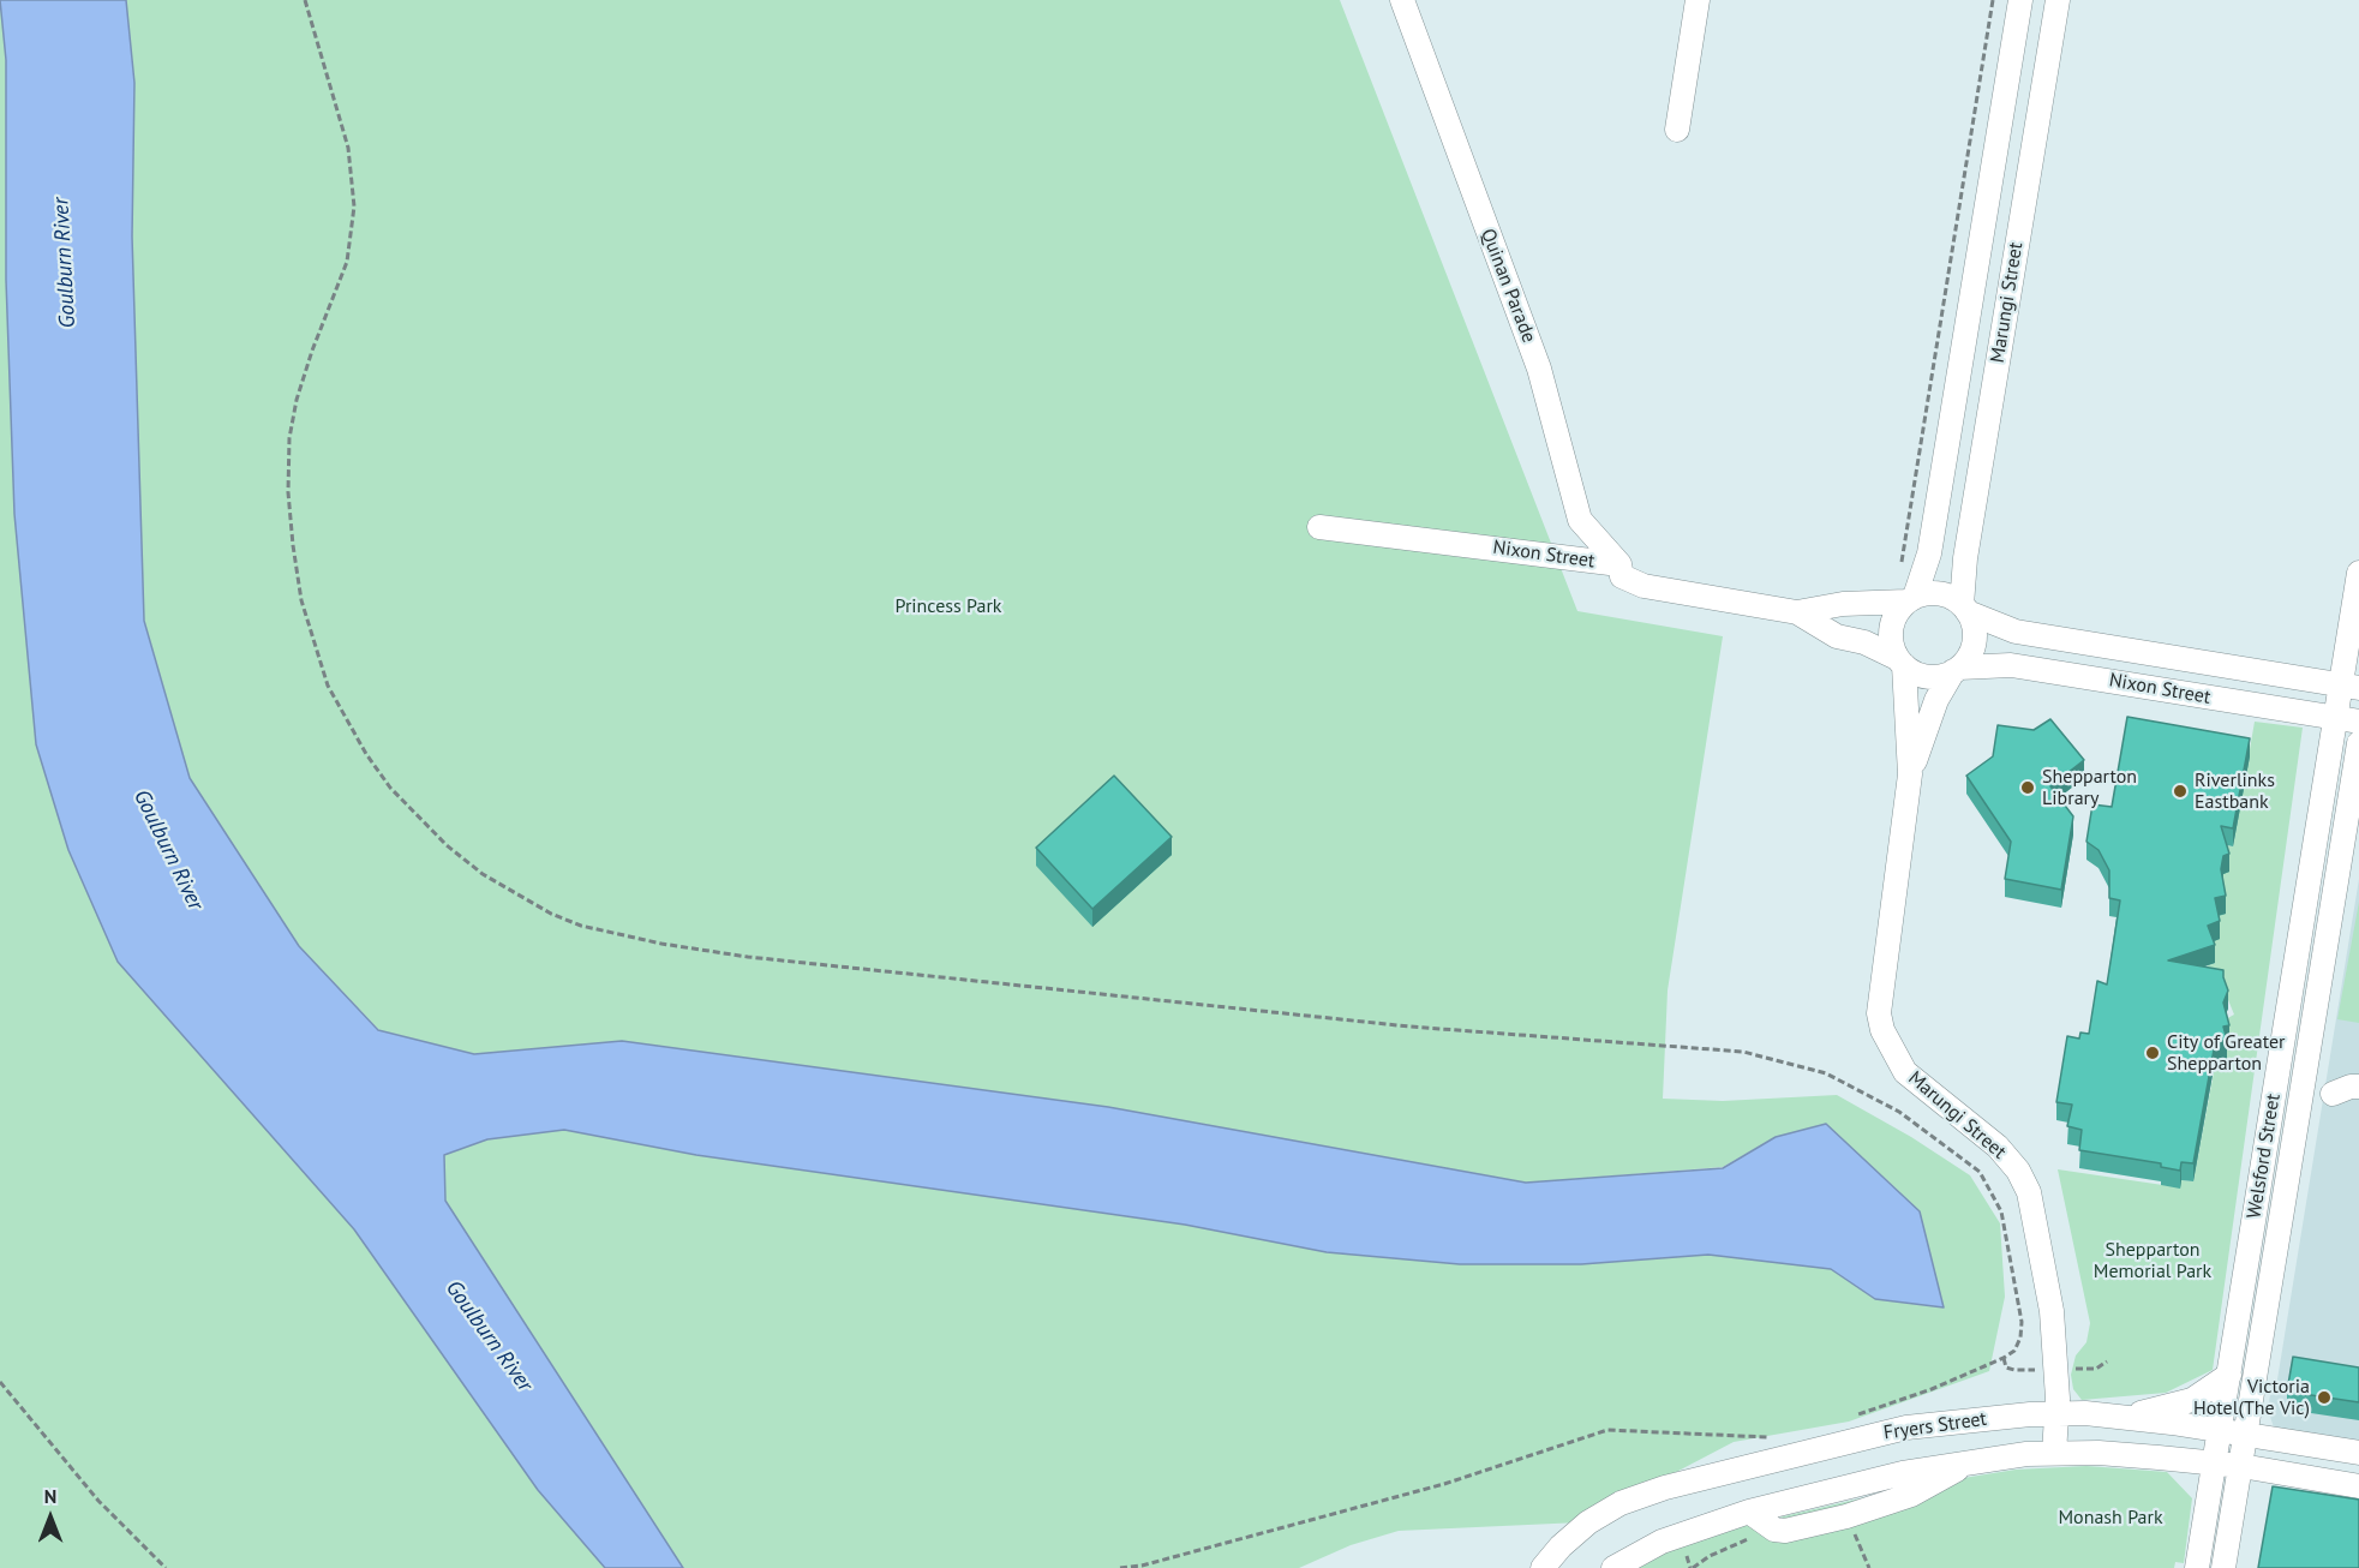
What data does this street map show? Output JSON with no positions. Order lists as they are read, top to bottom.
{
  "streets": {
    "street": [
      "Quinan Parade",
      "Marungi Street",
      "Nixon Street",
      "Welsford Street",
      "Fryers Street"
    ]
  },
  "crossings": [
    ["Quinan Parade", "Nixon Street"],
    ["Marungi Street", "Nixon Street"],
    ["Marungi Street", "Fryers Street"],
    ["Nixon Street", "Welsford Street"],
    ["Welsford Street", "Fryers Street"]
  ],
  "water": ["Goulburn River"],
  "parks": ["Princess Park", "Shepparton Memorial Park", "Monash Park"],
  "places": [
    "Shepparton Library",
    "Riverlinks Eastbank",
    "City of Greater Shepparton",
    "Victoria Hotel(The Vic)"
  ],
  "north": "top"
}
